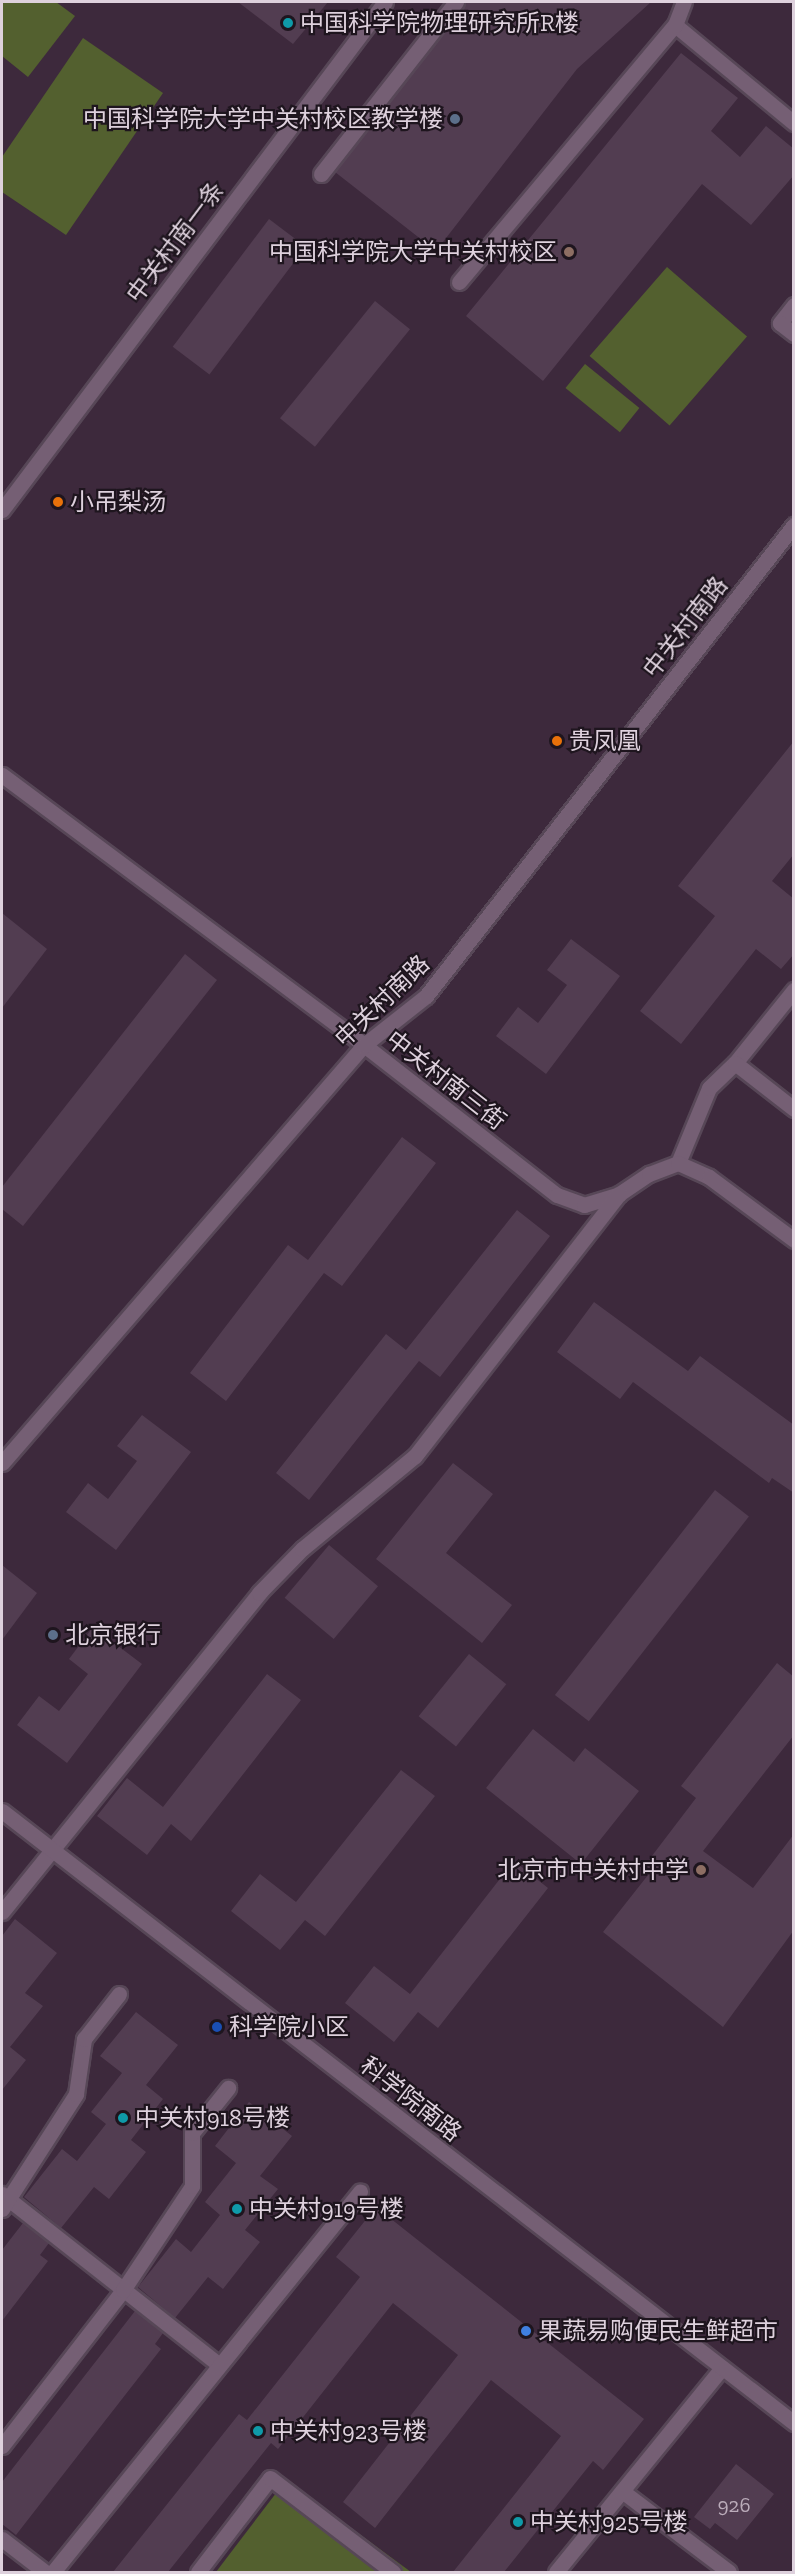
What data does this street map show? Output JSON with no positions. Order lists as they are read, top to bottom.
{
  "streets": {
    "street": [
      "中关村南一条",
      "中关村南路",
      "中关村南三街",
      "科学院南路"
    ]
  },
  "crossings": [
    ["中关村南路", "中关村南三街"]
  ],
  "places": [
    "中国科学院物理研究所R楼",
    "中国科学院大学中关村校区教学楼",
    "中国科学院大学中关村校区",
    "小吊梨汤",
    "贵凤凰",
    "北京银行",
    "北京市中关村中学",
    "科学院小区",
    "中关村918号楼",
    "中关村919号楼",
    "果蔬易购便民生鲜超市",
    "中关村923号楼",
    "中关村925号楼"
  ],
  "house_numbers": ["926"]
}
